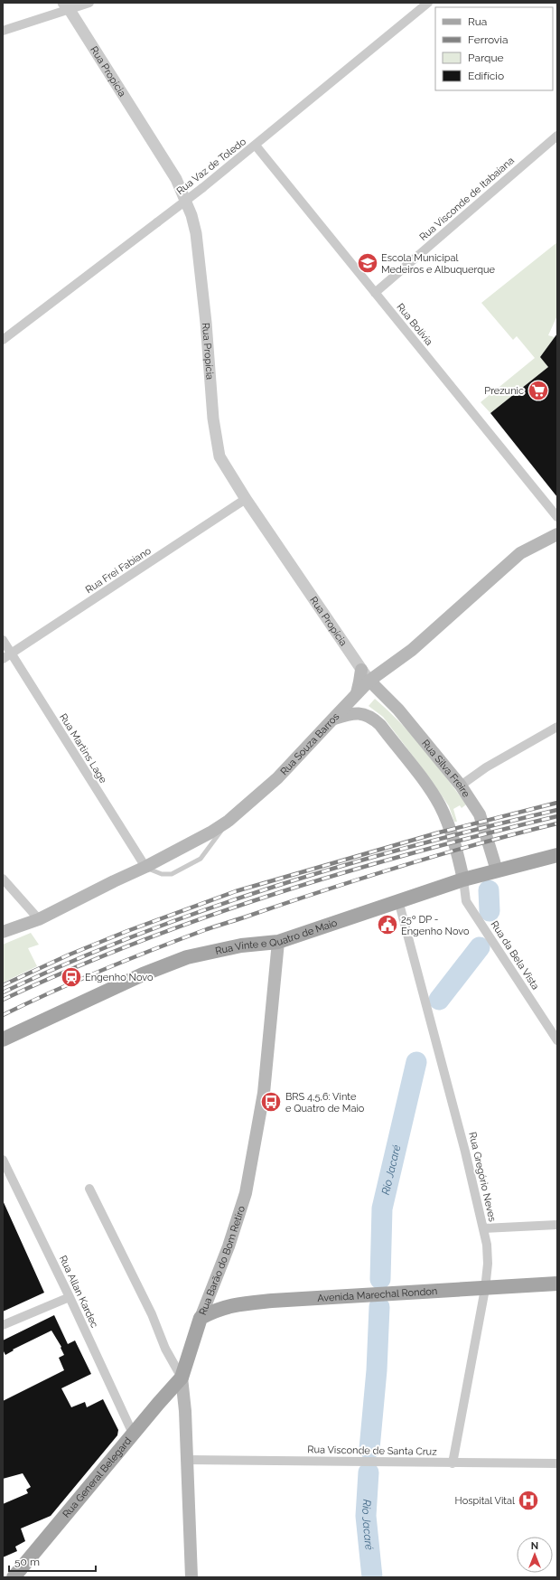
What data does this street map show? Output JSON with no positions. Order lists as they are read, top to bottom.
{
  "streets": {
    "main road": [
      "Rua Souza Barros",
      "Rua Silva Freire",
      "Rua Vinte e Quatro de Maio",
      "Rua Barão do Bom Retiro",
      "Avenida Marechal Rondon",
      "Rua General Belegard"
    ],
    "street": [
      "Rua Propícia",
      "Rua Vaz de Toledo",
      "Rua Visconde de Itabaiana",
      "Rua Bolívia",
      "Rua Frei Fabiano",
      "Rua Martins Lage",
      "Rua da Bela Vista",
      "Rua Gregório Neves",
      "Rua Allan Kardec",
      "Rua Visconde de Santa Cruz"
    ]
  },
  "crossings": [
    ["Rua Propícia", "Rua Frei Fabiano"],
    ["Rua Propícia", "Rua Souza Barros"],
    ["Rua Propícia", "Rua Silva Freire"],
    ["Rua Vaz de Toledo", "Rua Bolívia"],
    ["Rua Visconde de Itabaiana", "Rua Bolívia"],
    ["Rua Frei Fabiano", "Rua Martins Lage"],
    ["Rua Souza Barros", "Rua Martins Lage"],
    ["Rua Souza Barros", "Rua Silva Freire"],
    ["Rua Silva Freire", "Rua Vinte e Quatro de Maio"],
    ["Rua Vinte e Quatro de Maio", "Rua da Bela Vista"],
    ["Rua Vinte e Quatro de Maio", "Rua Gregório Neves"],
    ["Rua Vinte e Quatro de Maio", "Rua Barão do Bom Retiro"],
    ["Rua Gregório Neves", "Avenida Marechal Rondon"],
    ["Rua Gregório Neves", "Rua Visconde de Santa Cruz"],
    ["Rua Barão do Bom Retiro", "Avenida Marechal Rondon"],
    ["Rua Barão do Bom Retiro", "Rua Visconde de Santa Cruz"],
    ["Rua Barão do Bom Retiro", "Rua General Belegard"],
    ["Rua Allan Kardec", "Rua General Belegard"]
  ],
  "water": ["Rio Jacaré"],
  "places": {
    "school or university": ["Escola Municipal Medeiros e Albuquerque"],
    "supermarket": ["Prezunic"],
    "public building": ["25º DP - Engenho Novo"],
    "station": ["Engenho Novo"],
    "bus stop": ["BRS 4,5,6: Vinte e Quatro de Maio"],
    "hospital": ["Hospital Vital"]
  },
  "legend": [
    "Rua",
    "Ferrovia",
    "Parque",
    "Edifício"
  ],
  "scale_bar": "50 m",
  "north": "top"
}
